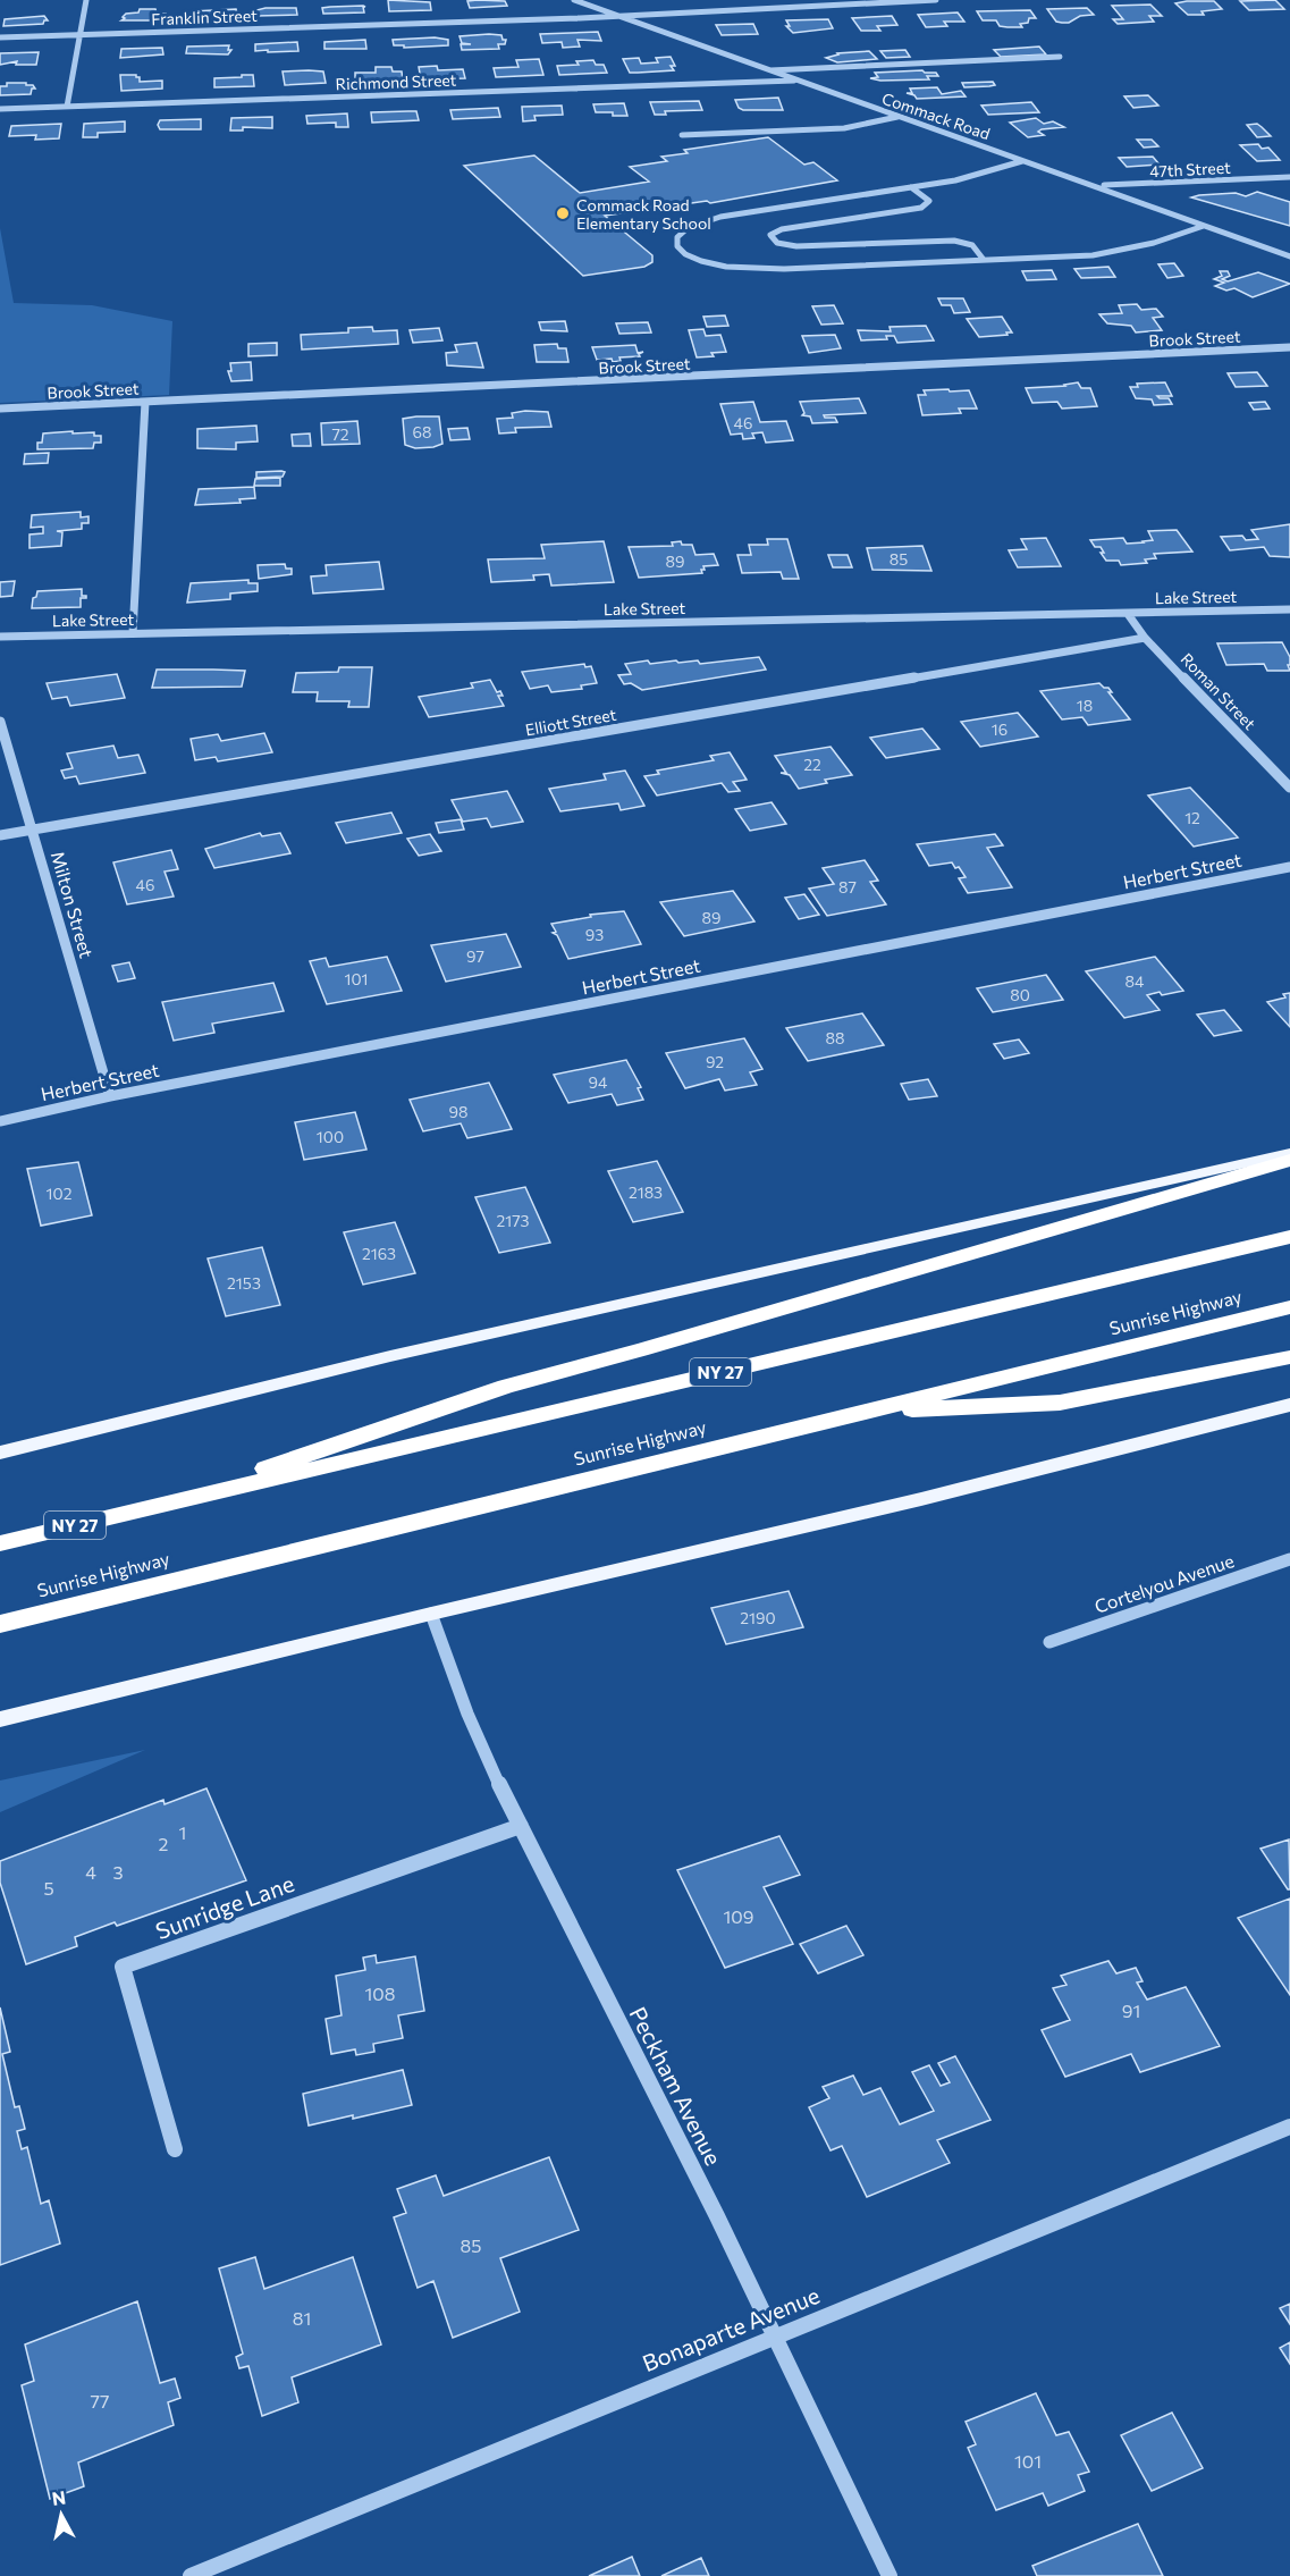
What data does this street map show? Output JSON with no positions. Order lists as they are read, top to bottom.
{
  "streets": {
    "highway": ["Sunrise Highway", "NY 27"],
    "street": [
      "Franklin Street",
      "Richmond Street",
      "Commack Road",
      "47th Street",
      "Brook Street",
      "Lake Street",
      "Roman Street",
      "Elliott Street",
      "Herbert Street",
      "Milton Street",
      "Cortelyou Avenue",
      "Sunridge Lane",
      "Peckham Avenue",
      "Bonaparte Avenue"
    ]
  },
  "crossings": [
    ["Franklin Street", "Commack Road"],
    ["Richmond Street", "Commack Road"],
    ["Commack Road", "47th Street"],
    ["Lake Street", "Roman Street"],
    ["Roman Street", "Elliott Street"],
    ["Elliott Street", "Milton Street"],
    ["Herbert Street", "Milton Street"],
    ["Sunridge Lane", "Peckham Avenue"],
    ["Peckham Avenue", "Bonaparte Avenue"]
  ],
  "places": ["Commack Road Elementary School"],
  "house_numbers": [
    "46",
    "68",
    "72",
    "85",
    "89",
    "18",
    "16",
    "22",
    "12",
    "46",
    "87",
    "89",
    "93",
    "97",
    "101",
    "84",
    "80",
    "88",
    "92",
    "94",
    "98",
    "100",
    "2183",
    "102",
    "2173",
    "2163",
    "2153",
    "2190",
    "1",
    "2",
    "4",
    "3",
    "5",
    "109",
    "108",
    "91",
    "85",
    "81",
    "77",
    "101"
  ],
  "north": "top"
}
